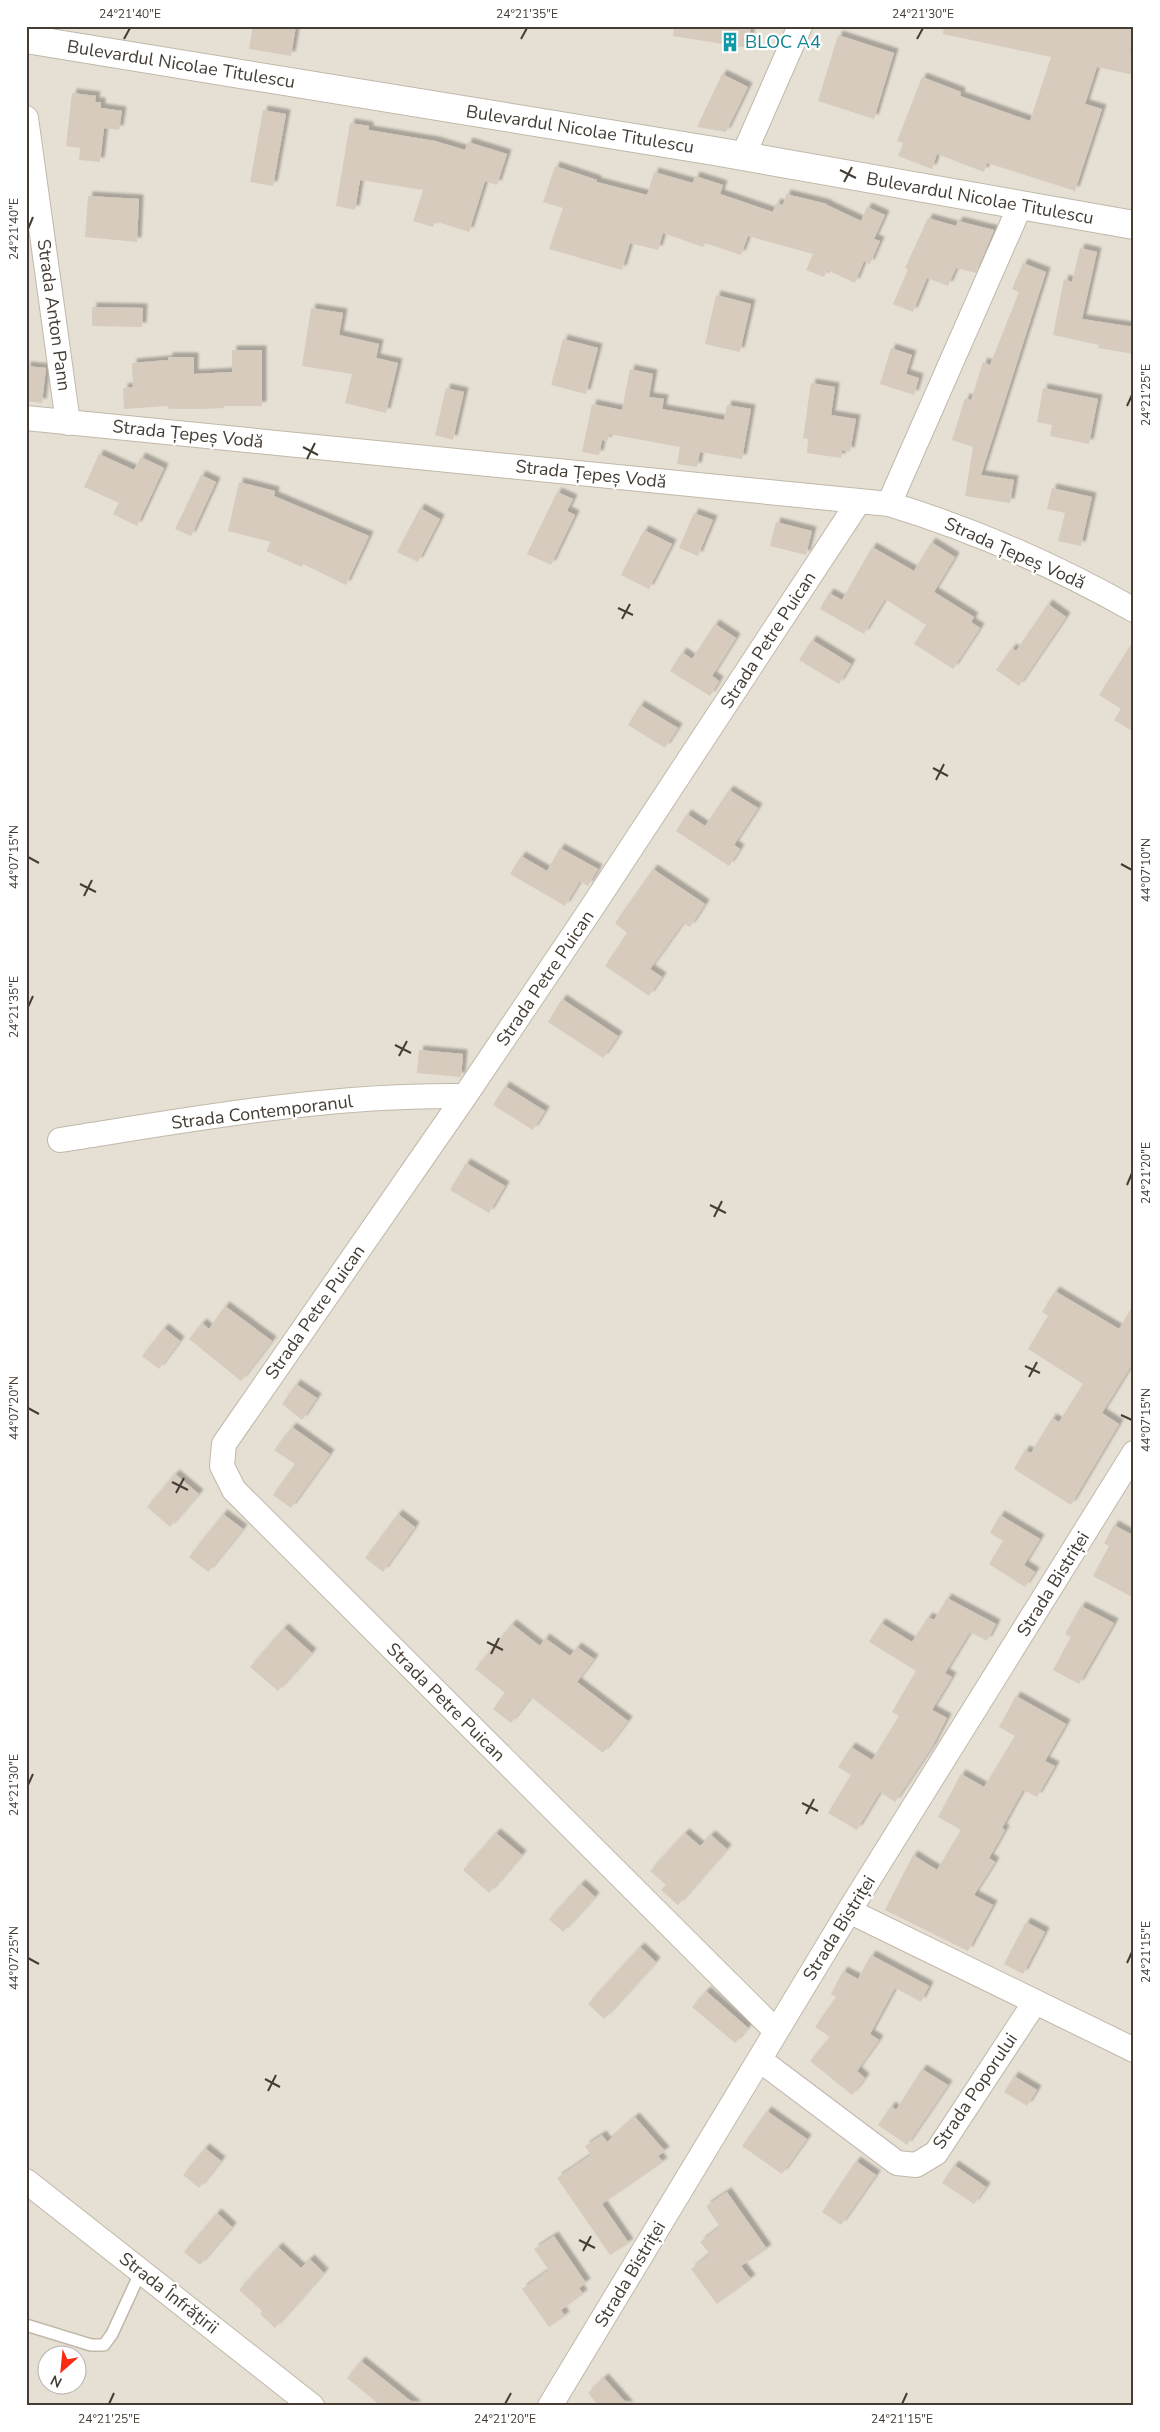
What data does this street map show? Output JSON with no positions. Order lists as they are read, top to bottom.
{
  "streets": {
    "street": [
      "Bulevardul Nicolae Titulescu",
      "Strada Anton Pann",
      "Strada Țepeș Vodă",
      "Strada Petre Puican",
      "Strada Contemporanul",
      "Strada Bistriței",
      "Strada Poporului",
      "Strada Înfrățirii"
    ]
  },
  "crossings": [
    ["Strada Anton Pann", "Strada Țepeș Vodă"],
    ["Strada Țepeș Vodă", "Strada Petre Puican"],
    ["Strada Petre Puican", "Strada Contemporanul"],
    ["Strada Petre Puican", "Strada Bistriței"],
    ["Strada Bistriței", "Strada Poporului"]
  ],
  "places": {
    "building": ["BLOC A4"]
  },
  "north": "bottom left",
  "coordinates": [
    "24°21'40\"E",
    "24°21'35\"E",
    "24°21'30\"E",
    "24°21'25\"E",
    "44°07'15\"N",
    "44°07'10\"N",
    "24°21'20\"E",
    "44°07'20\"N",
    "24°21'15\"E",
    "44°07'25\"N"
  ]
}
